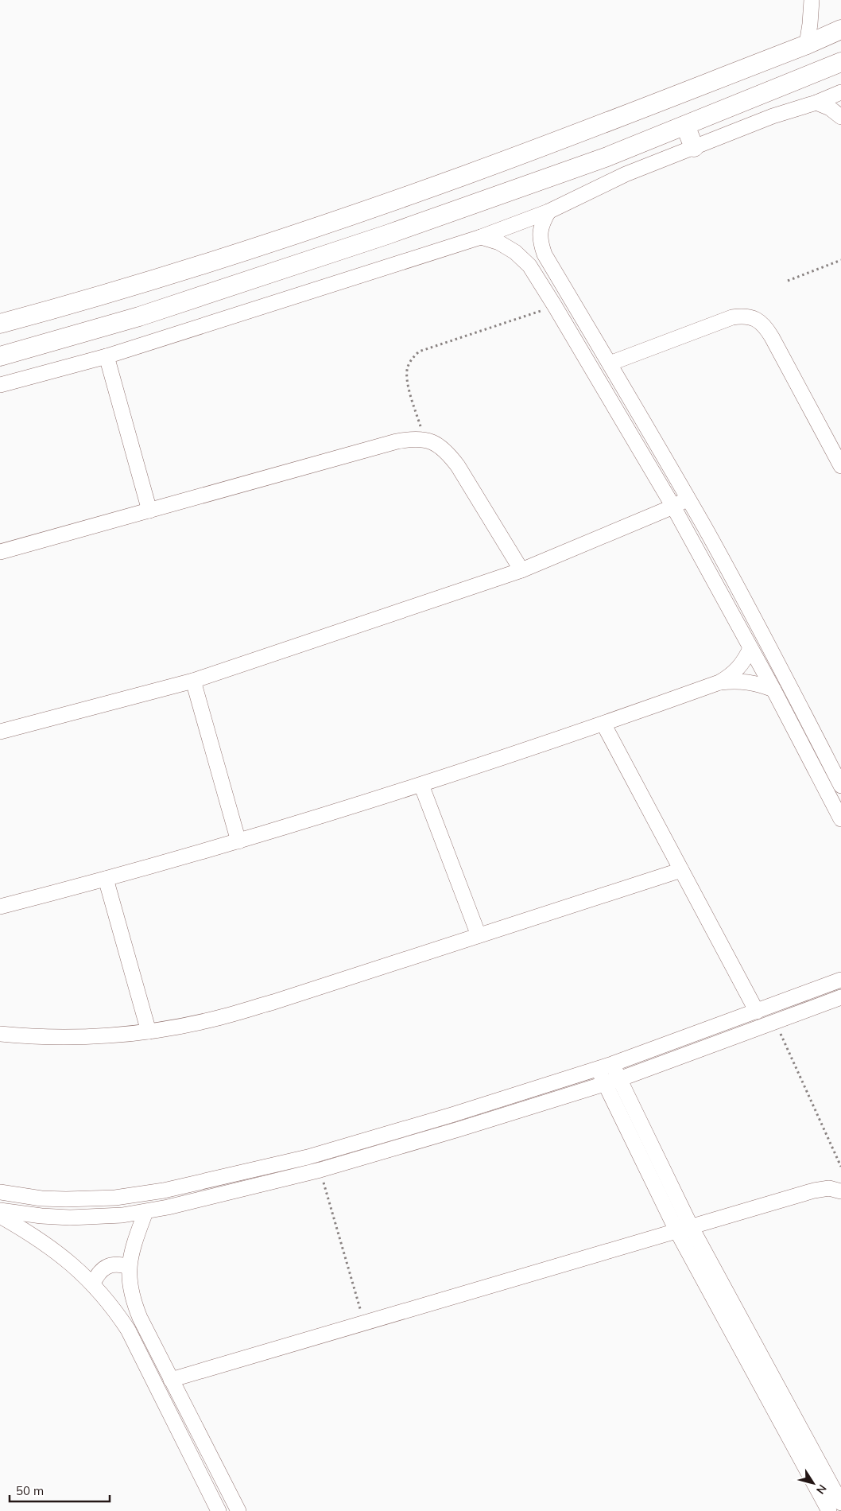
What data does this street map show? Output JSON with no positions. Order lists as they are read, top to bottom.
{
  "scale_bar": "50 m",
  "north": "bottom right"
}
